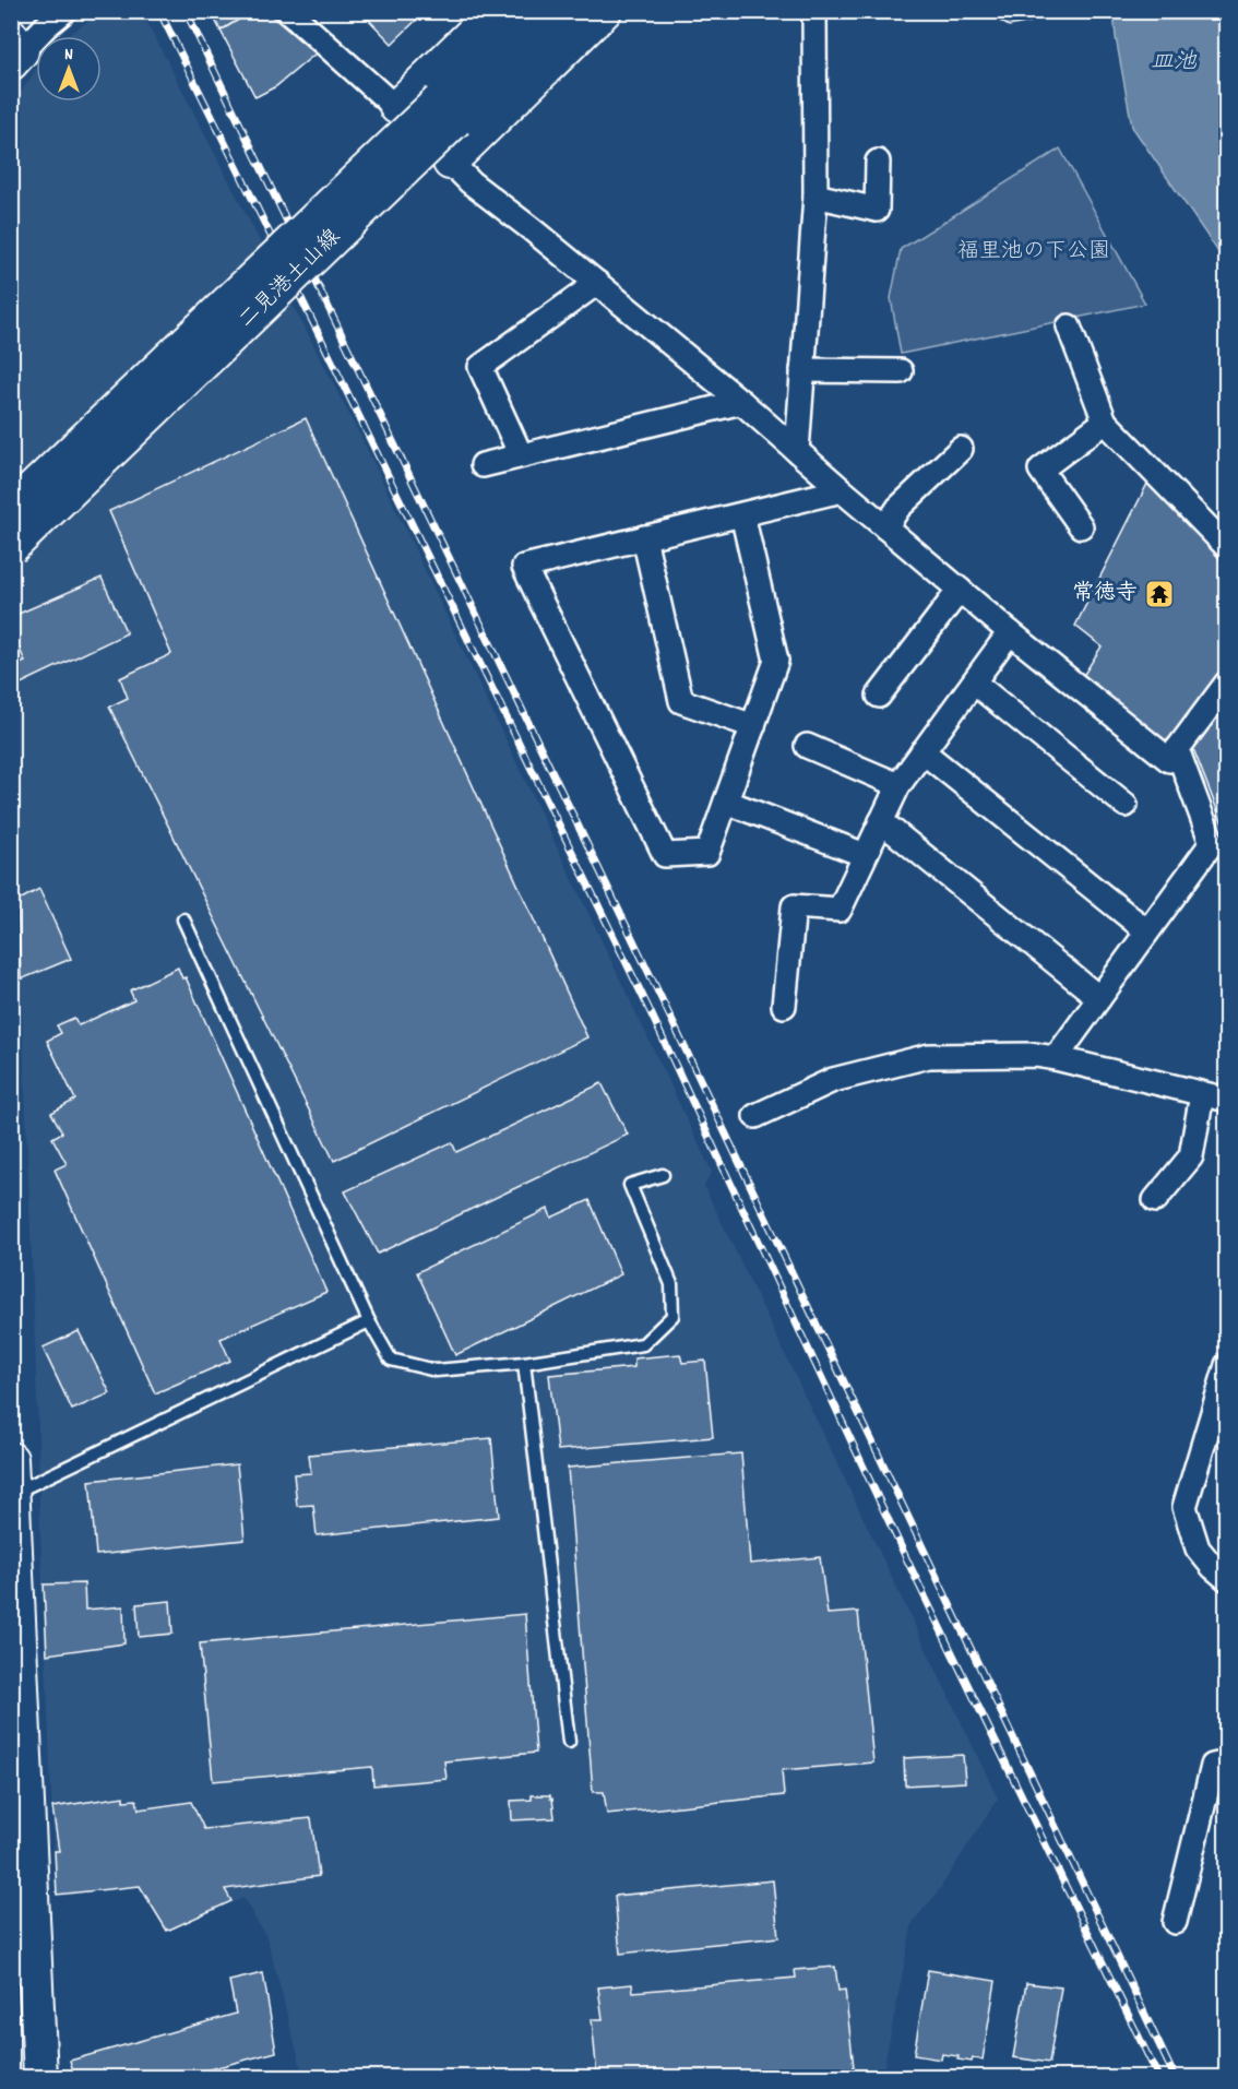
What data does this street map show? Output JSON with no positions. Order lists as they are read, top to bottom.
{
  "streets": {
    "main road": ["二見港土山線"]
  },
  "water": ["皿池"],
  "parks": ["福里池の下公園"],
  "places": {
    "temple": ["常徳寺"]
  },
  "north": "top"
}
